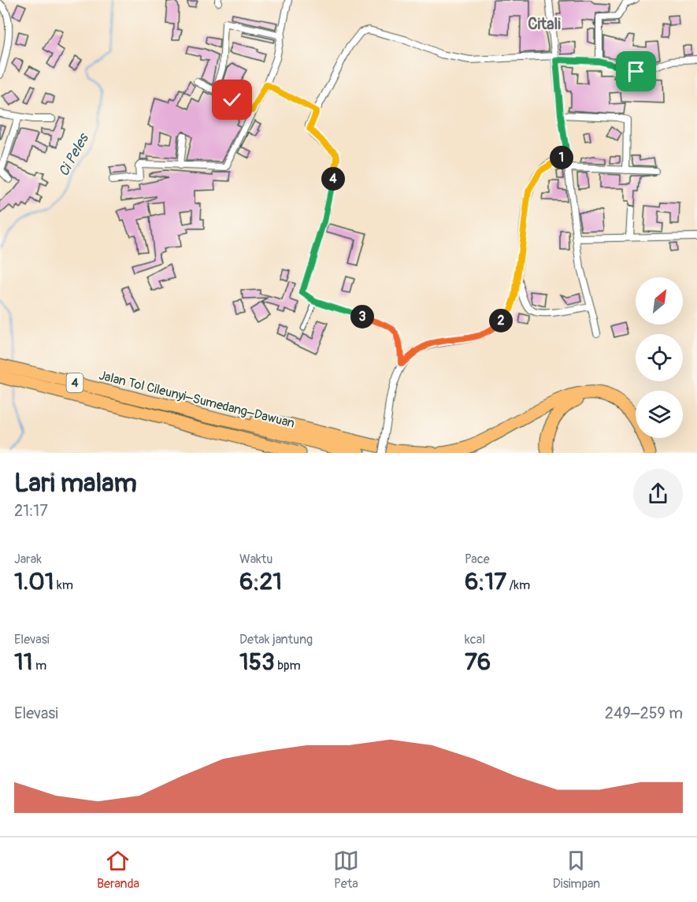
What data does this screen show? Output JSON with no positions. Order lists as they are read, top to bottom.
{
  "streets": {
    "highway": ["4", "Jalan Tol Cileunyi–Sumedang–Dawuan"]
  },
  "districts": ["Citali"],
  "water": ["Ci Peles"],
  "north": "top right",
  "page": {
    "pins": [
      "1",
      "4",
      "3",
      "2"
    ],
    "heading": ["Lari malam", "21:17"],
    "stats": [
      ["Jarak", "1.01 km"],
      ["Waktu", "6:21"],
      ["Pace", "6:17 /km"],
      ["Elevasi", "11 m"],
      ["Detak jantung", "153 bpm"],
      ["kcal", "76"]
    ],
    "chart": ["Elevasi", "249–259 m"],
    "tabs": ["Beranda", "Peta", "Disimpan"]
  }
}
